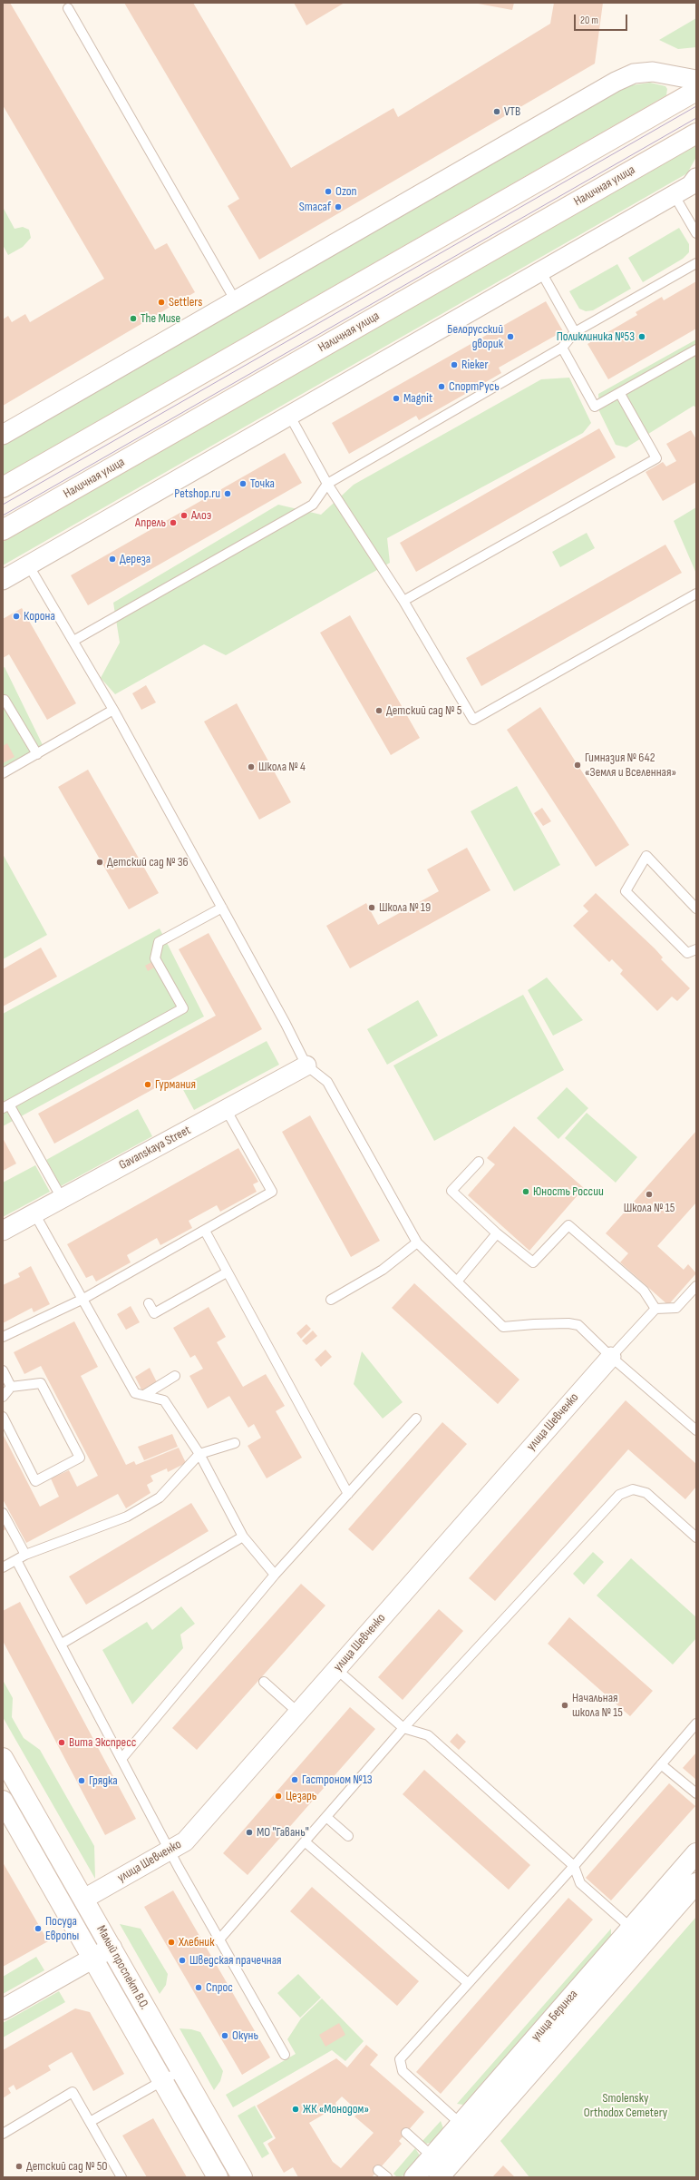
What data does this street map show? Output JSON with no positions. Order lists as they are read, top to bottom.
{
  "streets": {
    "main road": ["Наличная улица", "Малый проспект В.О.", "улица Беринга"],
    "street": ["Gavanskaya Street", "улица Шевченко"]
  },
  "crossings": [
    ["улица Шевченко", "Малый проспект В.О."]
  ],
  "parks": ["Smolensky Orthodox Cemetery"],
  "places": [
    "VTB",
    "Ozon",
    "Smacaf",
    "Settlers",
    "The Muse",
    "Белорусский дворик",
    "Поликлиника №53",
    "Rieker",
    "СпортРусь",
    "Magnit",
    "Точка",
    "Petshop.ru",
    "Алоэ",
    "Апрель",
    "Дереза",
    "Корона",
    "Детский сад № 5",
    "Гимназия № 642 «Земля и Вселенная»",
    "Школа № 4",
    "Детский сад № 36",
    "Школа № 19",
    "Гурмания",
    "Юность России",
    "Школа № 15",
    "Начальная школа № 15",
    "Вита Экспресс",
    "Гастроном №13",
    "Грядка",
    "Цезарь",
    "МО \"Гавань\"",
    "Посуда Европы",
    "Хлебник",
    "Шведская прачечная",
    "Спрос",
    "Окунь",
    "ЖК «Монодом»",
    "Детский сад № 50"
  ],
  "scale_bar": "20 m"
}
